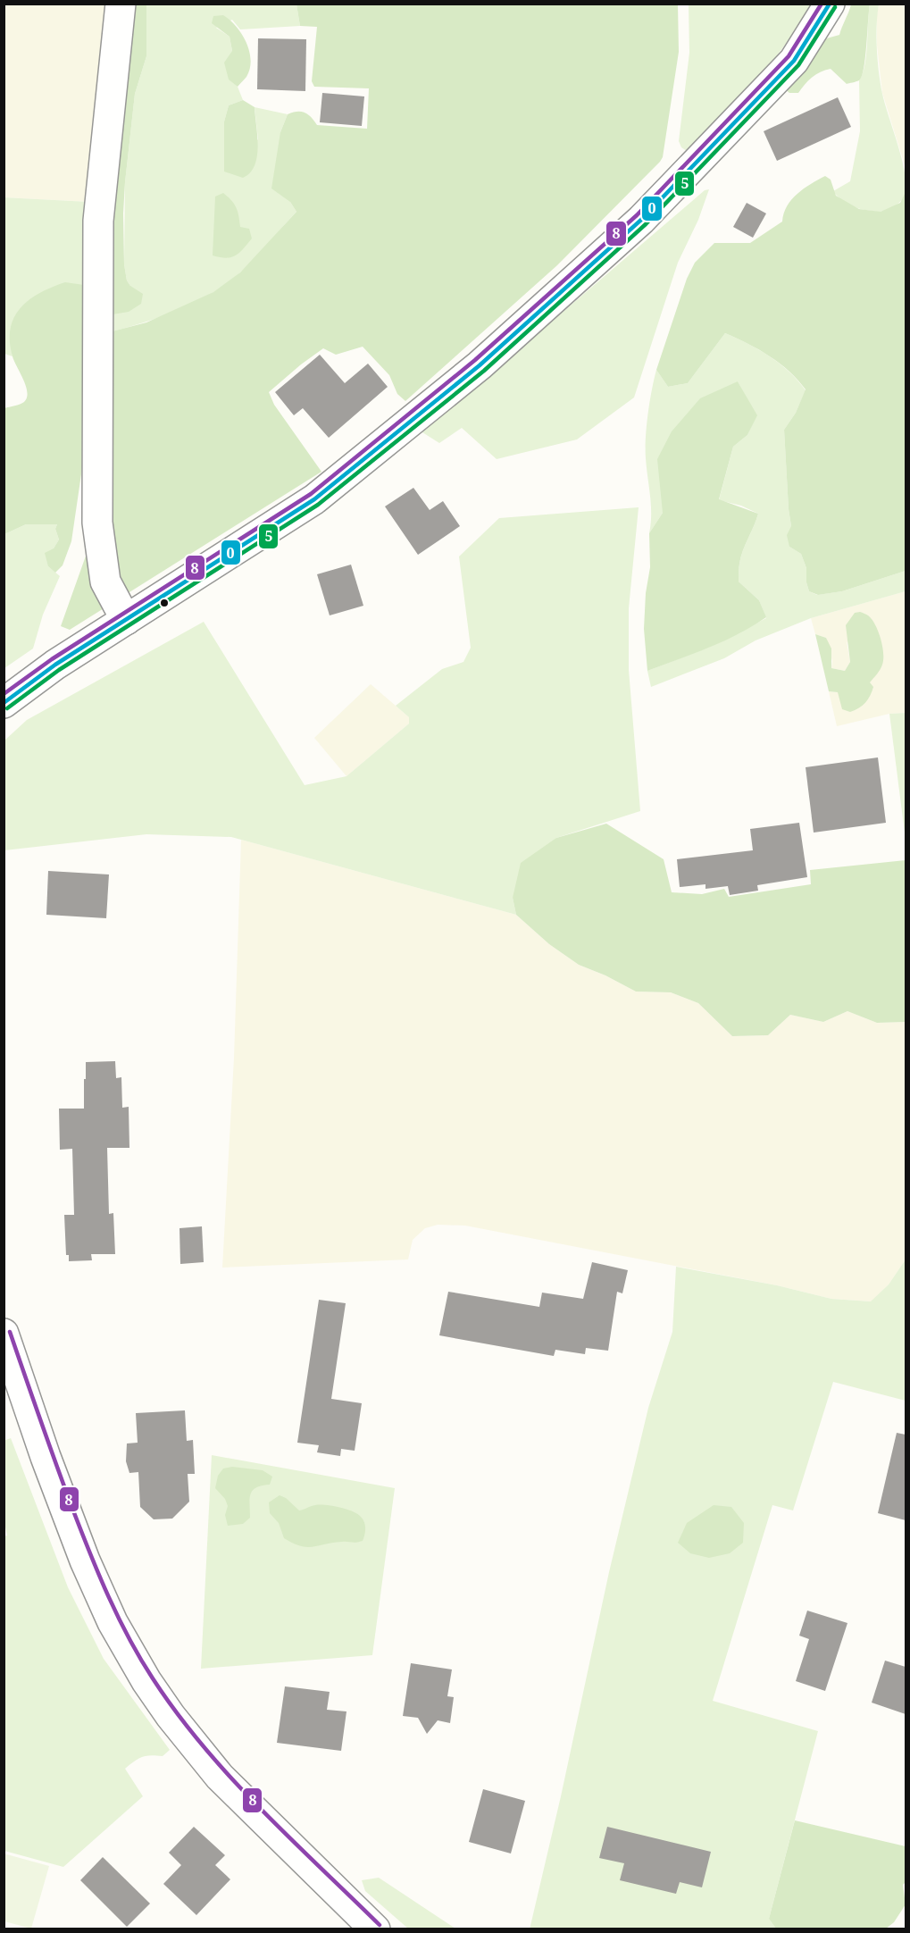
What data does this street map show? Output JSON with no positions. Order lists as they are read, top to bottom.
{
  "lines": ["transit line 0", "transit line 8", "transit line 5"]
}
